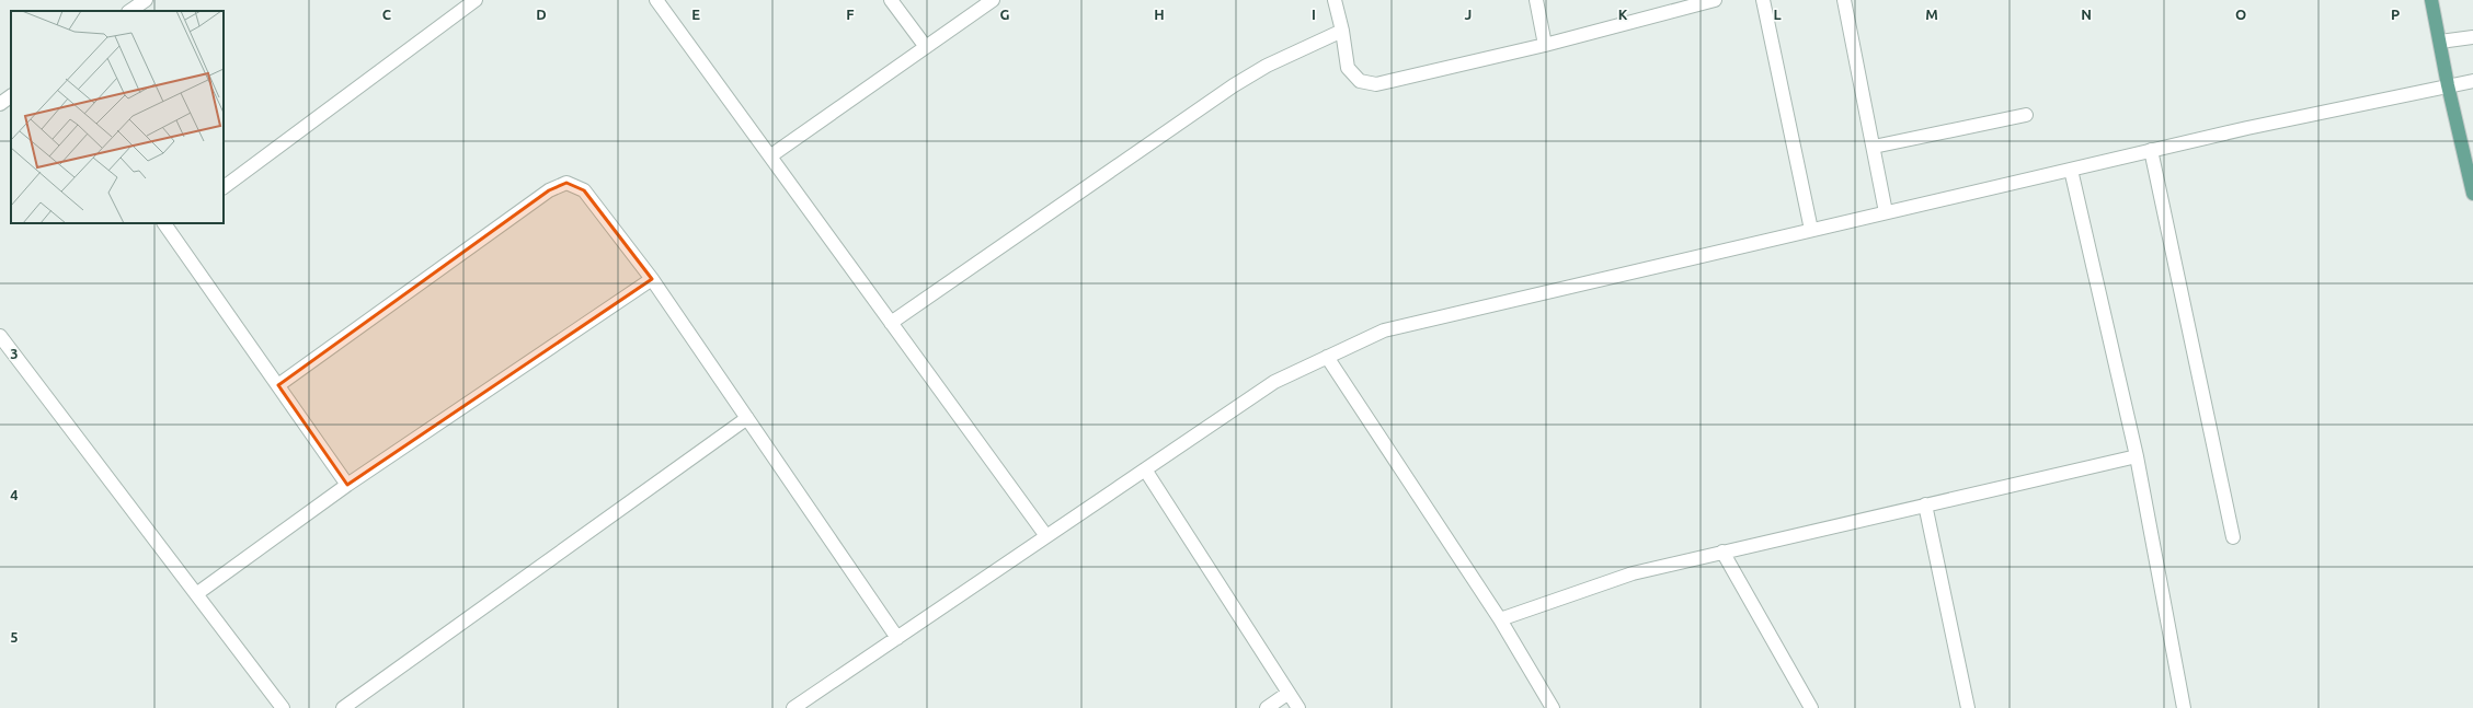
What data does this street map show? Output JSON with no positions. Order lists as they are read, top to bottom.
{
  "grid": {
    "columns": [
      "C",
      "D",
      "E",
      "F",
      "G",
      "H",
      "I",
      "J",
      "K",
      "L",
      "M",
      "N",
      "O",
      "P"
    ],
    "rows": ["3", "4", "5"]
  }
}
